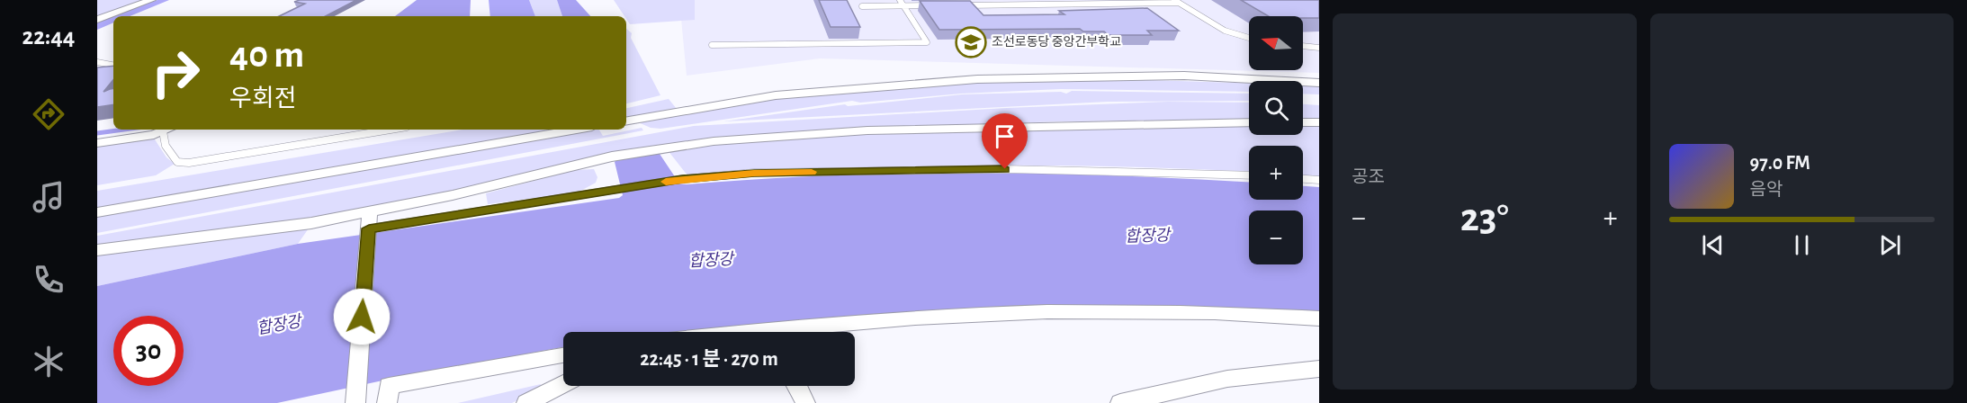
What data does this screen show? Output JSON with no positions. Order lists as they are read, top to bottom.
{
  "water": ["합장강"],
  "places": {
    "school or university": ["조선로동당 중앙간부학교"]
  },
  "north": "left",
  "page": {
    "tabs": "22:44",
    "tile": "공조",
    "map_buttons": ["+", "−"],
    "turn": ["40 m", "우회전"],
    "song": ["97.0 FM", "음악"],
    "heat": ["−", "23°", "+"],
    "limit": "30",
    "trip": "22:45 · 1 분 · 270 m"
  }
}
